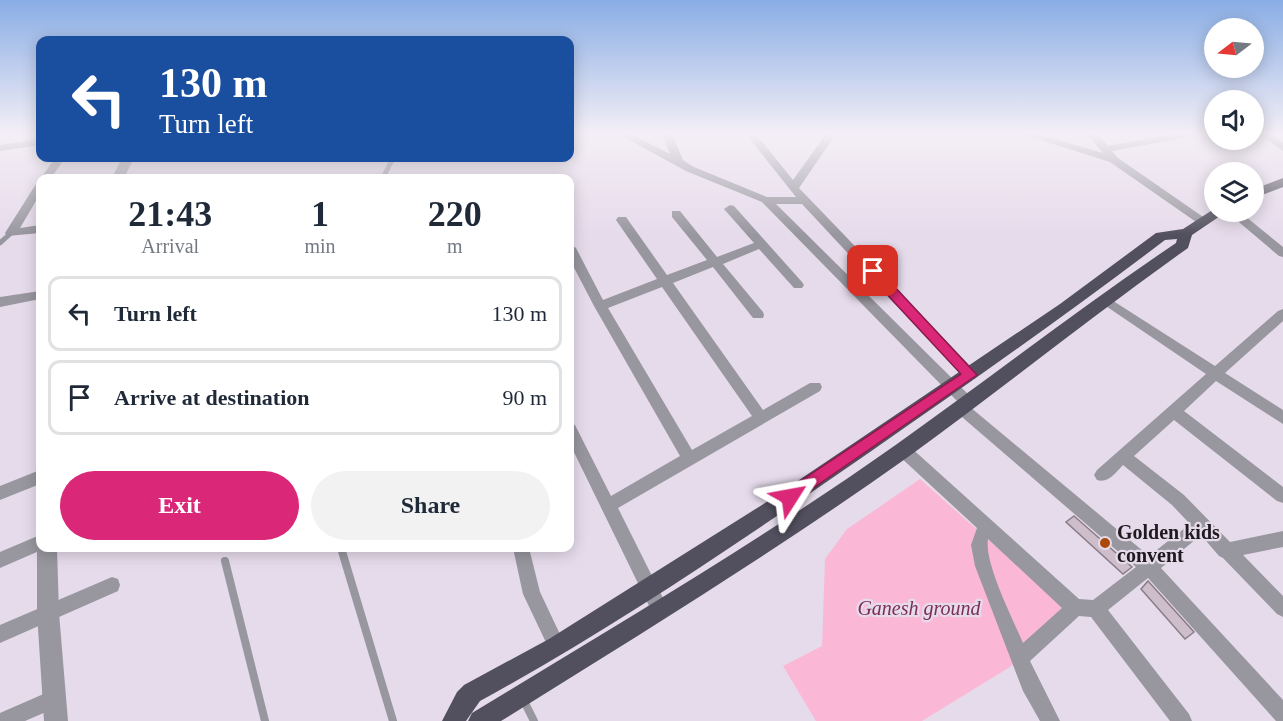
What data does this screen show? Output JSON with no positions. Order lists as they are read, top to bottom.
{
  "parks": ["Ganesh ground"],
  "places": ["Golden kids convent"],
  "north": "left",
  "page": {
    "turn": ["130 m", "Turn left"],
    "eta": [
      "21:43",
      "Arrival",
      "1",
      "min",
      "220",
      "m"
    ],
    "list": [
      {
        "name": "Turn left",
        "value": "130 m"
      },
      {
        "name": "Arrive at destination",
        "value": "90 m"
      }
    ],
    "buttons": ["Exit", "Share"]
  }
}
